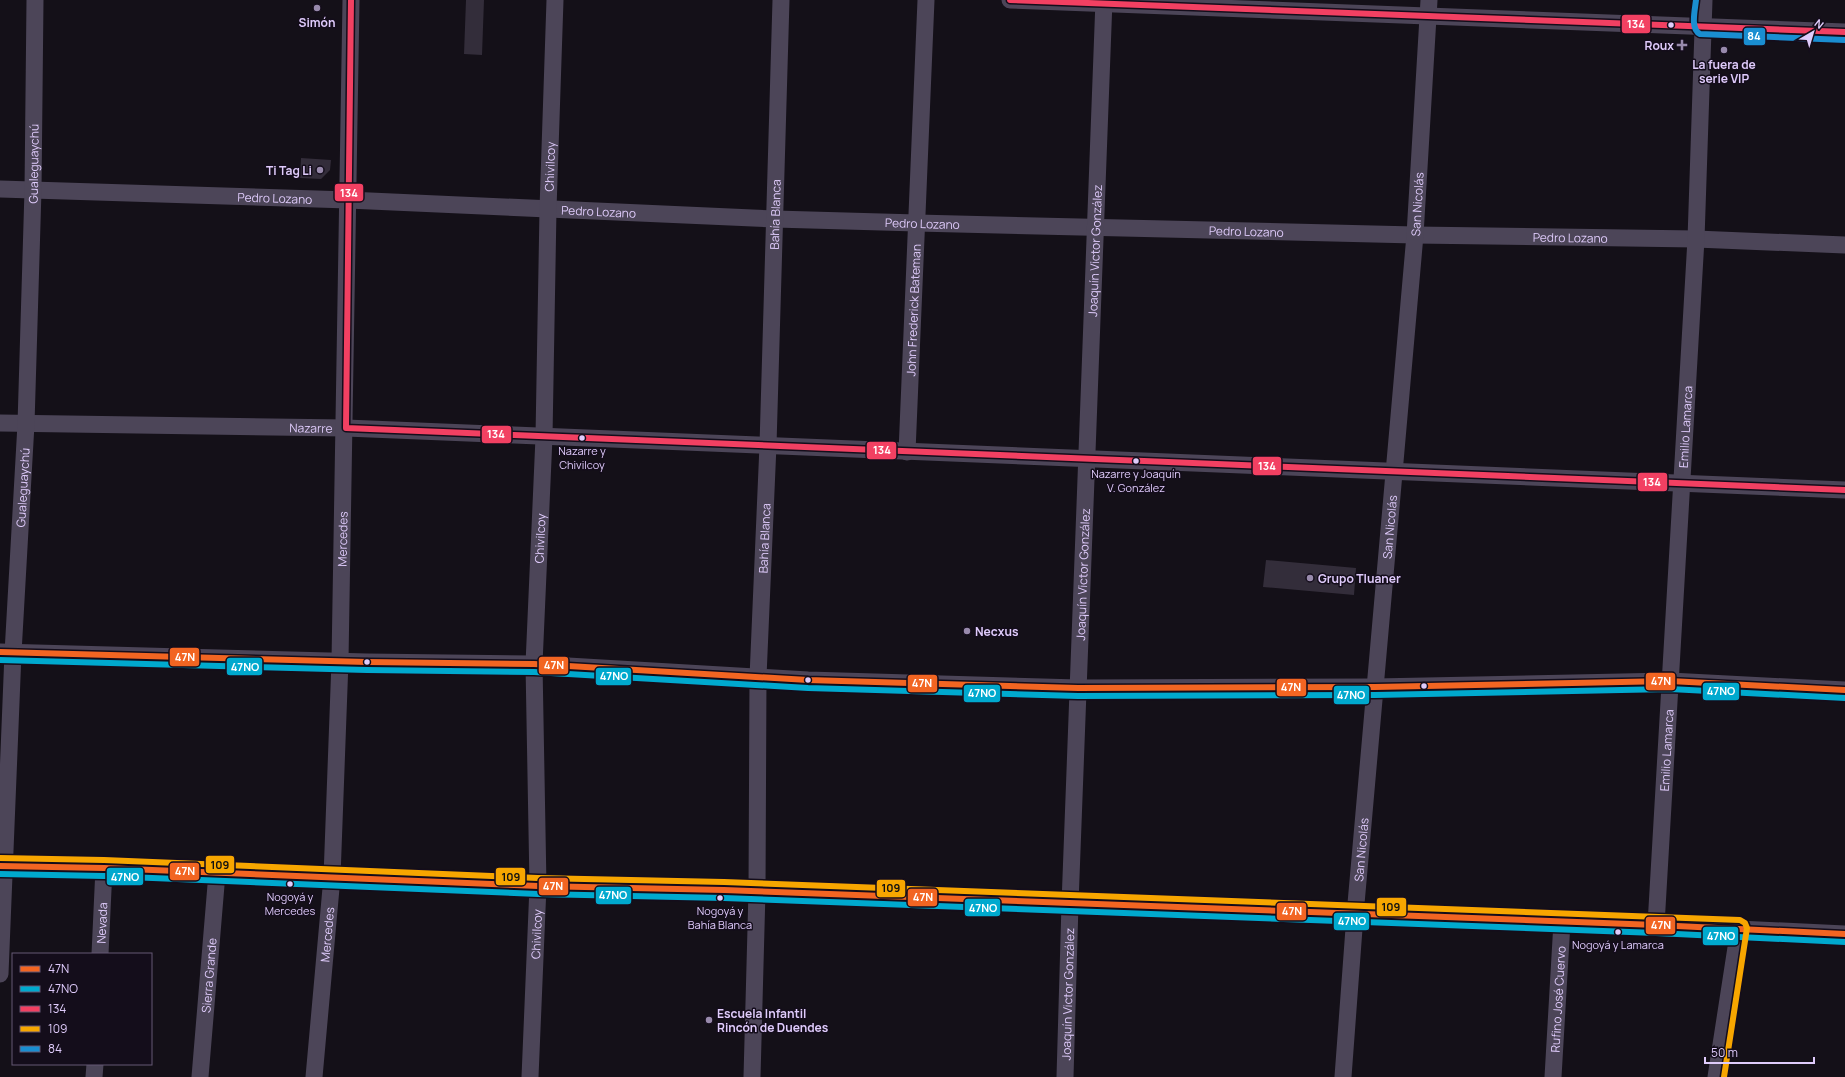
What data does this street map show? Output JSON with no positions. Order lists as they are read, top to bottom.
{
  "streets": {
    "street": [
      "Gualeguaychú",
      "Chivilcoy",
      "Pedro Lozano",
      "San Nicolás",
      "Bahía Blanca",
      "Joaquín Victor González",
      "John Frederick Bateman",
      "Nazarre",
      "Emilio Lamarca",
      "Mercedes",
      "Nevada",
      "Sierra Grande",
      "Rufino José Cuervo"
    ]
  },
  "crossings": [
    ["Gualeguaychú", "Pedro Lozano"],
    ["Gualeguaychú", "Nazarre"],
    ["Chivilcoy", "Pedro Lozano"],
    ["Chivilcoy", "Nazarre"],
    ["Pedro Lozano", "San Nicolás"],
    ["Pedro Lozano", "Bahía Blanca"],
    ["Pedro Lozano", "Joaquín Victor González"],
    ["Pedro Lozano", "John Frederick Bateman"],
    ["Pedro Lozano", "Emilio Lamarca"],
    ["Pedro Lozano", "Mercedes"],
    ["San Nicolás", "Nazarre"],
    ["Bahía Blanca", "Nazarre"],
    ["Joaquín Victor González", "Nazarre"],
    ["John Frederick Bateman", "Nazarre"],
    ["Nazarre", "Emilio Lamarca"],
    ["Nazarre", "Mercedes"]
  ],
  "places": {
    "other": [
      "Simón",
      "La fuera de serie VIP",
      "Ti Tag Li",
      "Nazarre y Chivilcoy",
      "Nazarre y Joaquín V. González",
      "Grupo Tluaner",
      "Necxus",
      "Nogoyá y Mercedes",
      "Nogoyá y Bahía Blanca",
      "Nogoyá y Lamarca",
      "Escuela Infantil Rincón de Duendes"
    ],
    "health": ["Roux"]
  },
  "lines": [
    "transit line 134",
    "transit line 84",
    "transit line 47N",
    "transit line 47NO",
    "transit line 109"
  ],
  "legend": [
    "47N",
    "47NO",
    "134",
    "109",
    "84"
  ],
  "scale_bar": "50 m",
  "north": "top right"
}
